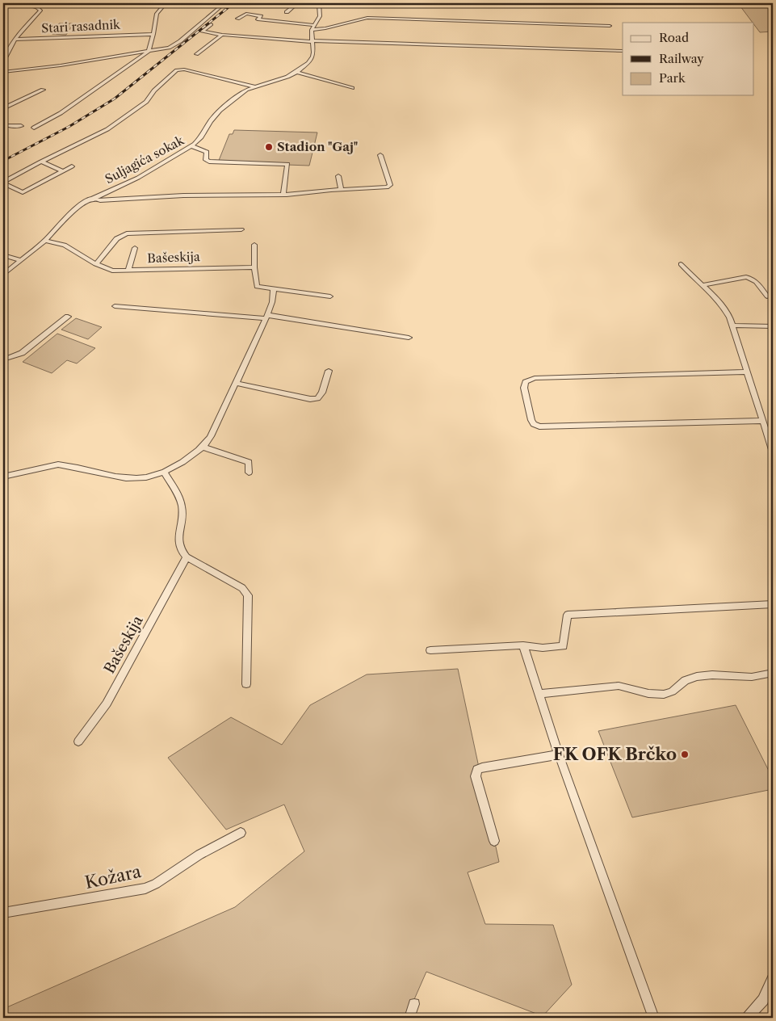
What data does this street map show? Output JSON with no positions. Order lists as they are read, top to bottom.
{
  "streets": {
    "street": [
      "Stari rasadnik",
      "Suljagića sokak",
      "Bašeskija",
      "Kožara"
    ]
  },
  "crossings": [
    ["Suljagića sokak", "Bašeskija"]
  ],
  "places": ["Stadion \"Gaj\"", "FK OFK Brčko"],
  "legend": ["Road", "Railway", "Park"]
}
